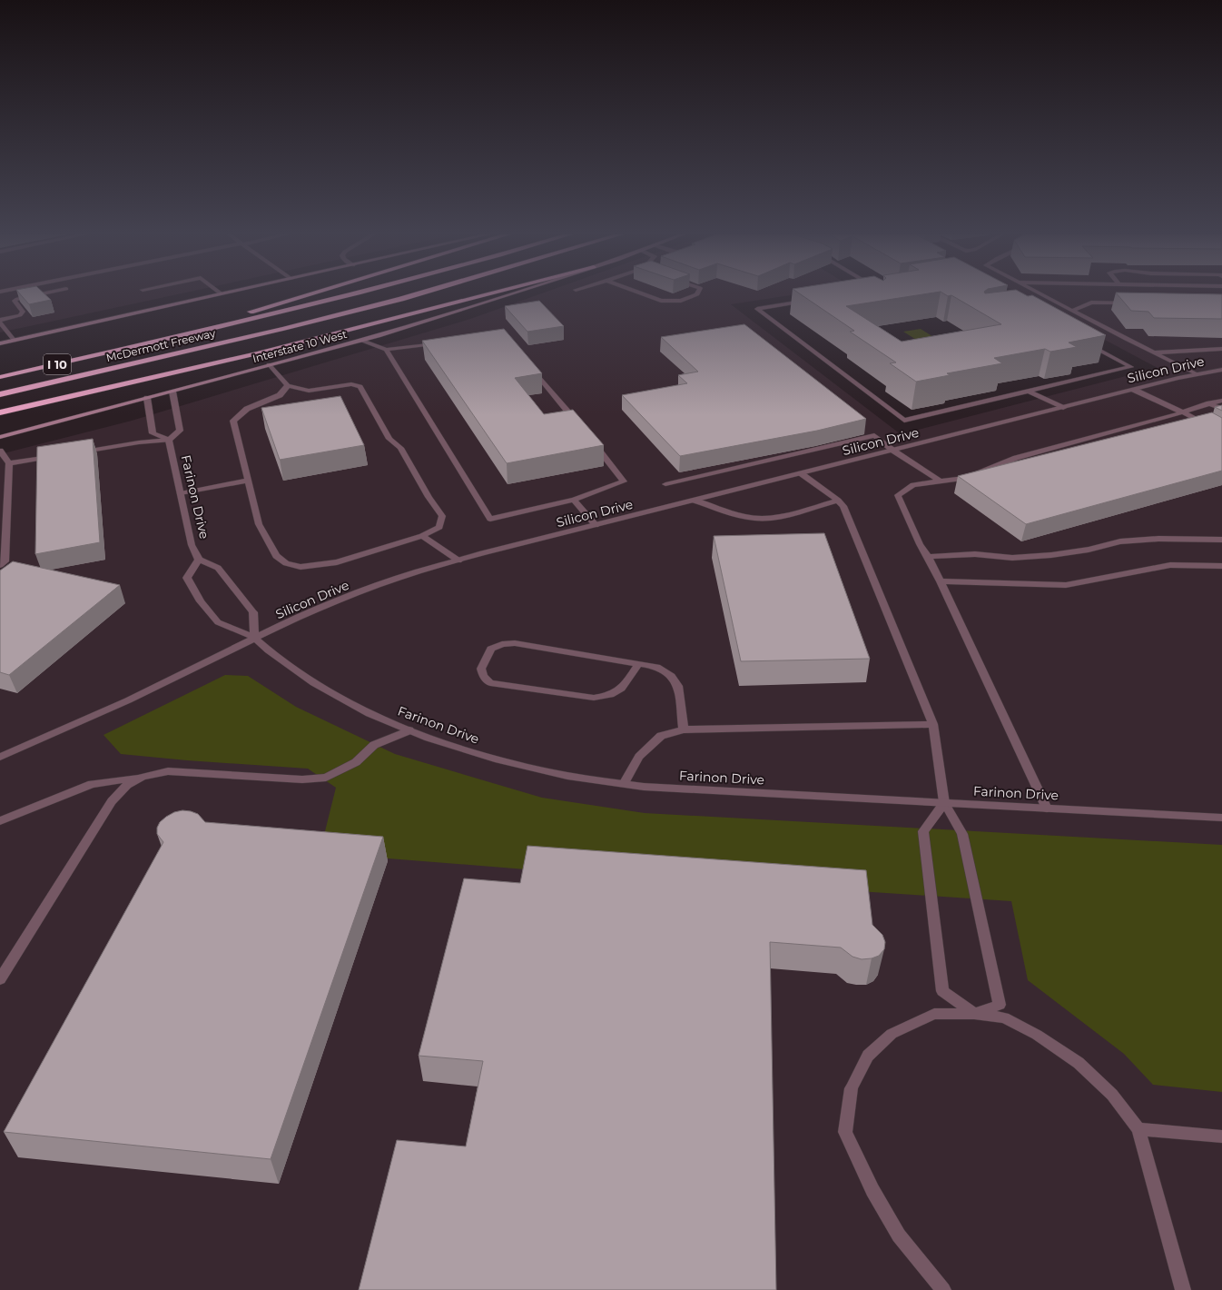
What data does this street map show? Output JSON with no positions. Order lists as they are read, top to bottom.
{
  "streets": {
    "highway": ["McDermott Freeway", "I 10"],
    "main road": ["Interstate 10 West"],
    "street": ["Silicon Drive", "Farinon Drive"]
  },
  "crossings": [
    ["Silicon Drive", "Farinon Drive"]
  ]
}
